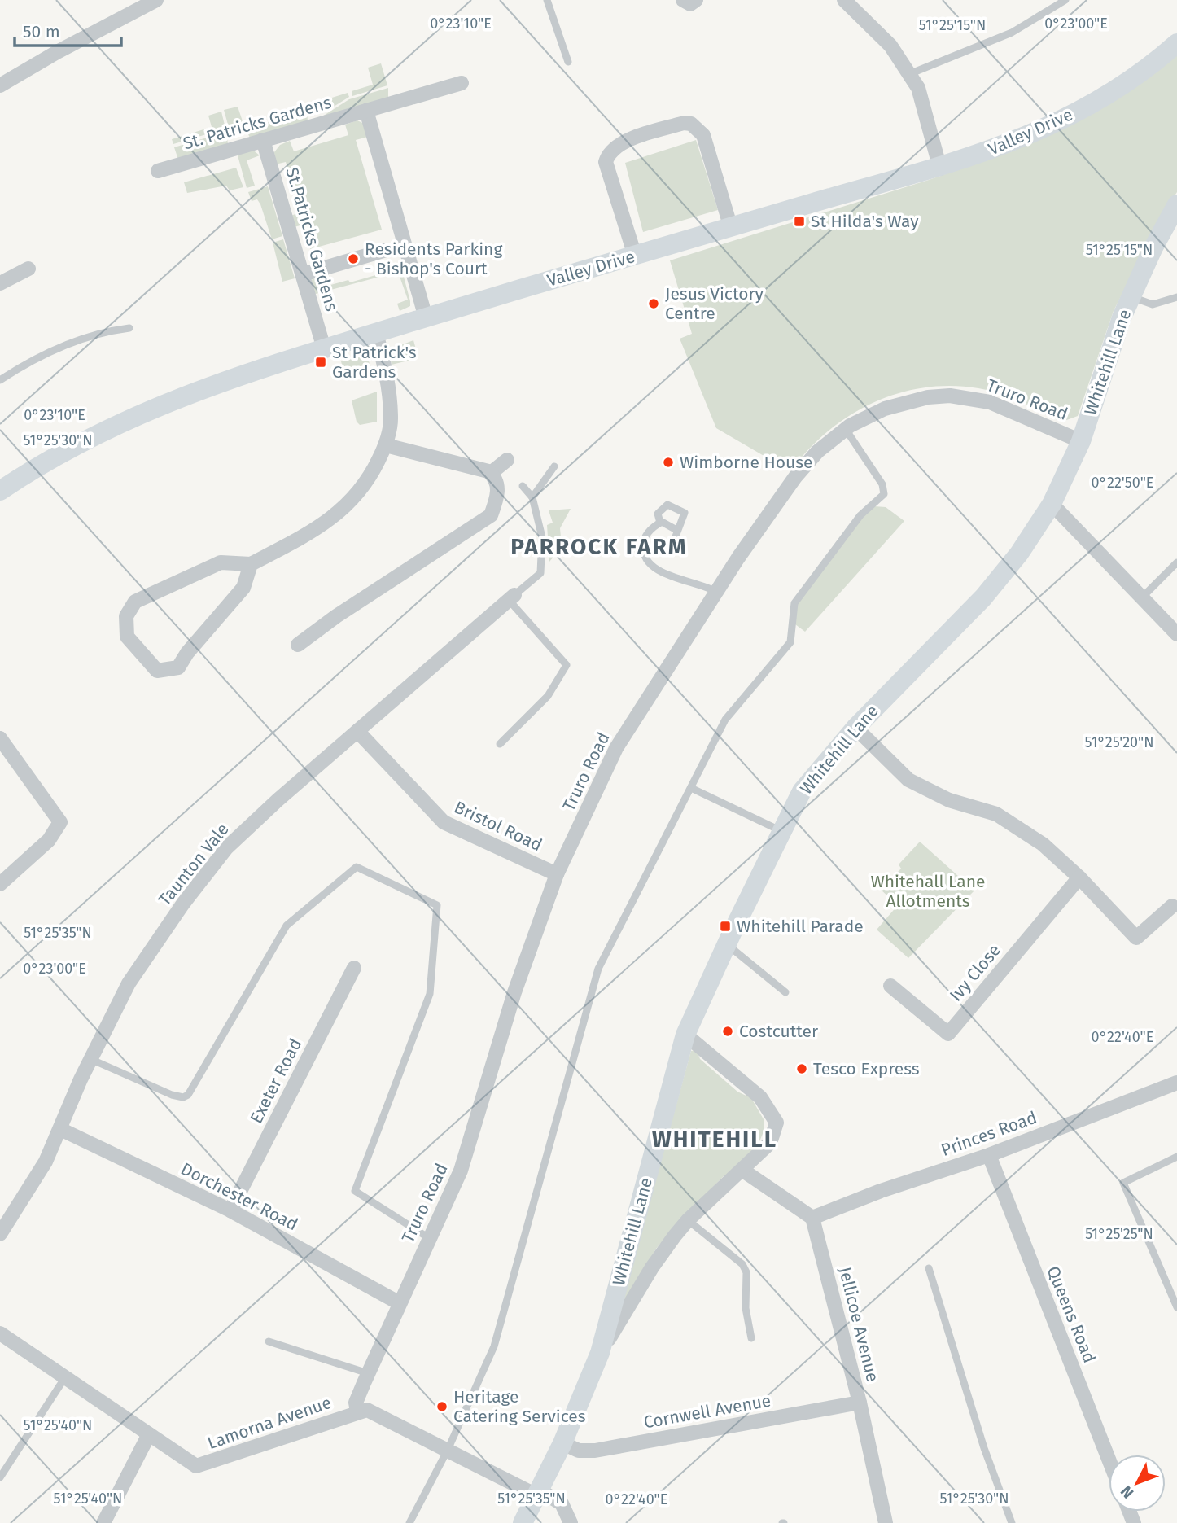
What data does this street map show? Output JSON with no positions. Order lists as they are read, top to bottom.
{
  "streets": {
    "street": [
      "St. Patricks Gardens",
      "Valley Drive",
      "St.Patricks Gardens",
      "Whitehill Lane",
      "Truro Road",
      "Bristol Road",
      "Taunton Vale",
      "Ivy Close",
      "Exeter Road",
      "Princes Road",
      "Dorchester Road",
      "Queens Road",
      "Jellicoe Avenue",
      "Cornwell Avenue",
      "Lamorna Avenue"
    ]
  },
  "crossings": [
    ["St. Patricks Gardens", "St.Patricks Gardens"],
    ["Valley Drive", "St.Patricks Gardens"],
    ["Whitehill Lane", "Truro Road"],
    ["Whitehill Lane", "Cornwell Avenue"],
    ["Whitehill Lane", "Lamorna Avenue"],
    ["Truro Road", "Bristol Road"],
    ["Truro Road", "Dorchester Road"],
    ["Truro Road", "Lamorna Avenue"],
    ["Bristol Road", "Taunton Vale"],
    ["Taunton Vale", "Dorchester Road"],
    ["Exeter Road", "Dorchester Road"],
    ["Princes Road", "Queens Road"],
    ["Princes Road", "Jellicoe Avenue"],
    ["Jellicoe Avenue", "Cornwell Avenue"]
  ],
  "districts": ["PARROCK FARM", "WHITEHILL"],
  "parks": ["Whitehall Lane Allotments"],
  "places": {
    "transit": ["St Hilda's Way", "St Patrick's Gardens", "Whitehill Parade"],
    "other": [
      "Residents Parking - Bishop's Court",
      "Jesus Victory Centre",
      "Wimborne House",
      "Costcutter",
      "Tesco Express",
      "Heritage Catering Services"
    ]
  },
  "scale_bar": "50 m",
  "north": "bottom left",
  "coordinates": [
    "0°23'10\"E",
    "0°23'00\"E",
    "51°25'15\"N",
    "51°25'30\"N",
    "0°22'50\"E",
    "51°25'20\"N",
    "51°25'35\"N",
    "0°22'40\"E",
    "51°25'25\"N",
    "51°25'40\"N"
  ]
}
